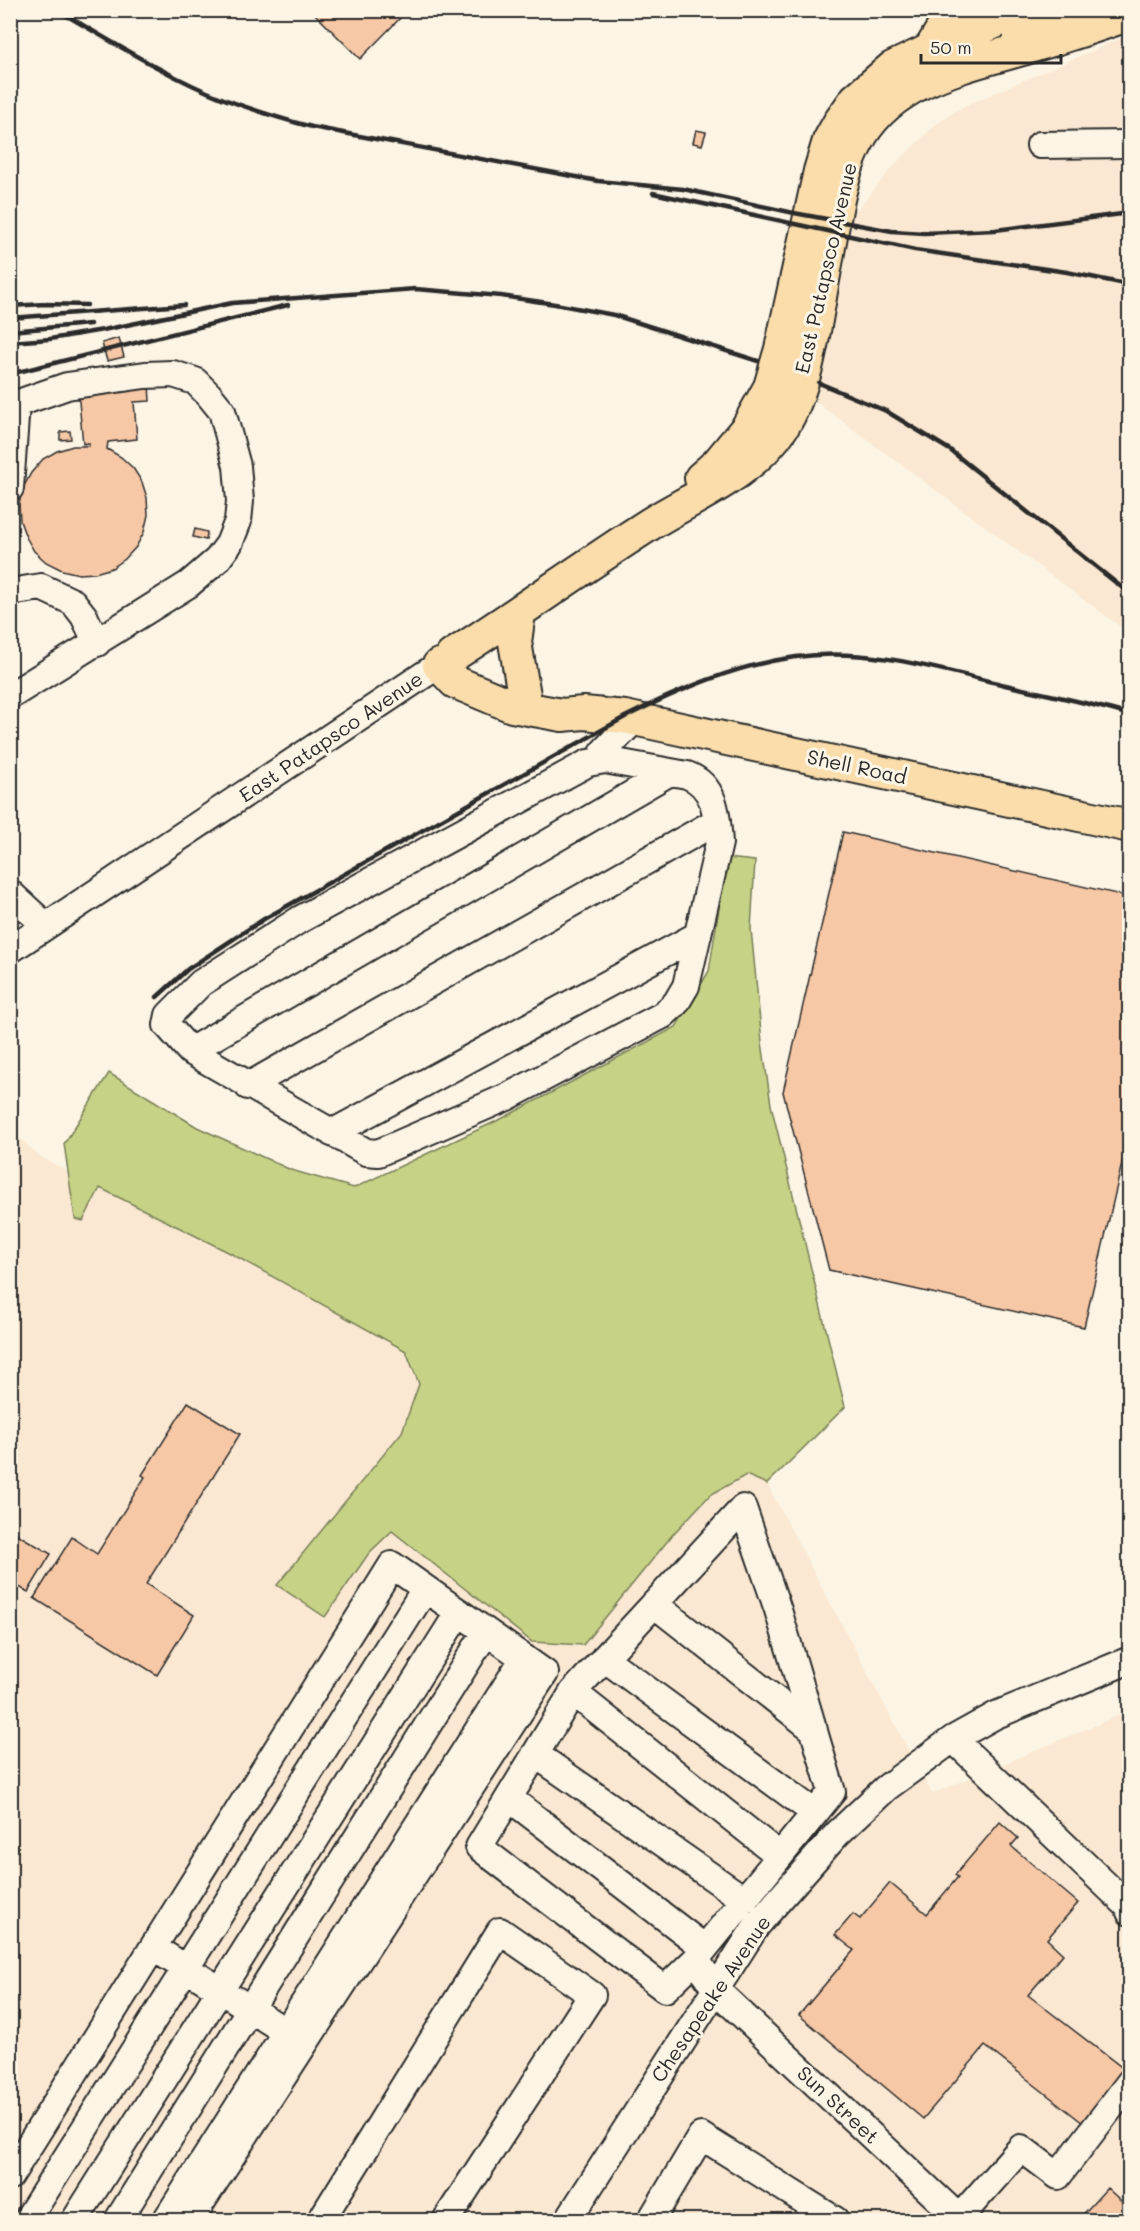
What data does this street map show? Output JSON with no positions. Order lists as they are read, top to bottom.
{
  "streets": {
    "main road": ["East Patapsco Avenue", "Shell Road"],
    "street": ["Chesapeake Avenue", "Sun Street"]
  },
  "crossings": [
    ["East Patapsco Avenue", "Shell Road"],
    ["Chesapeake Avenue", "Sun Street"]
  ],
  "scale_bar": "50 m"
}
